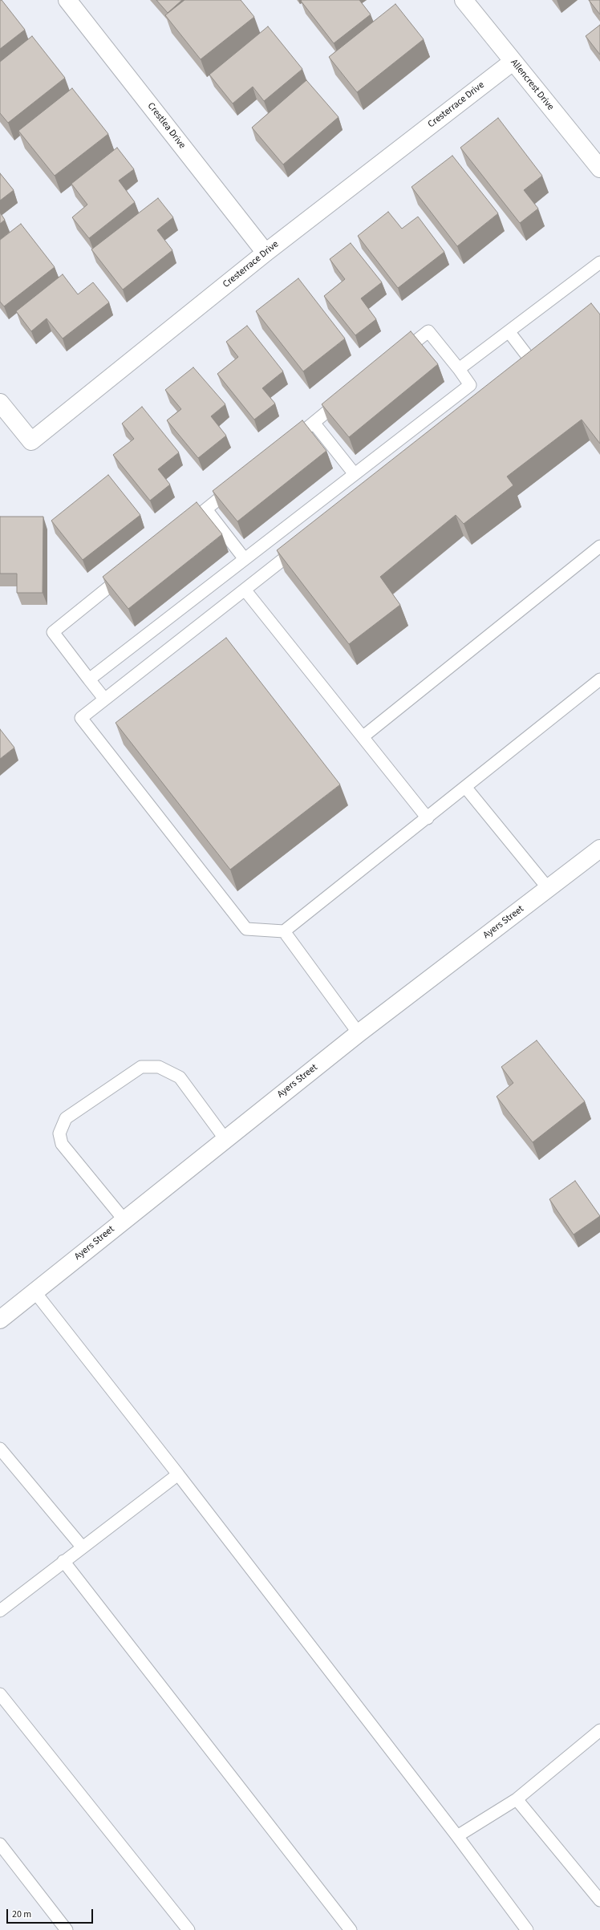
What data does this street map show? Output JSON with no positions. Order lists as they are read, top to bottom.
{
  "streets": {
    "street": [
      "Allencrest Drive",
      "Cresterrace Drive",
      "Crestlea Drive",
      "Ayers Street"
    ]
  },
  "crossings": [
    ["Allencrest Drive", "Cresterrace Drive"],
    ["Cresterrace Drive", "Crestlea Drive"]
  ],
  "scale_bar": "20 m"
}
